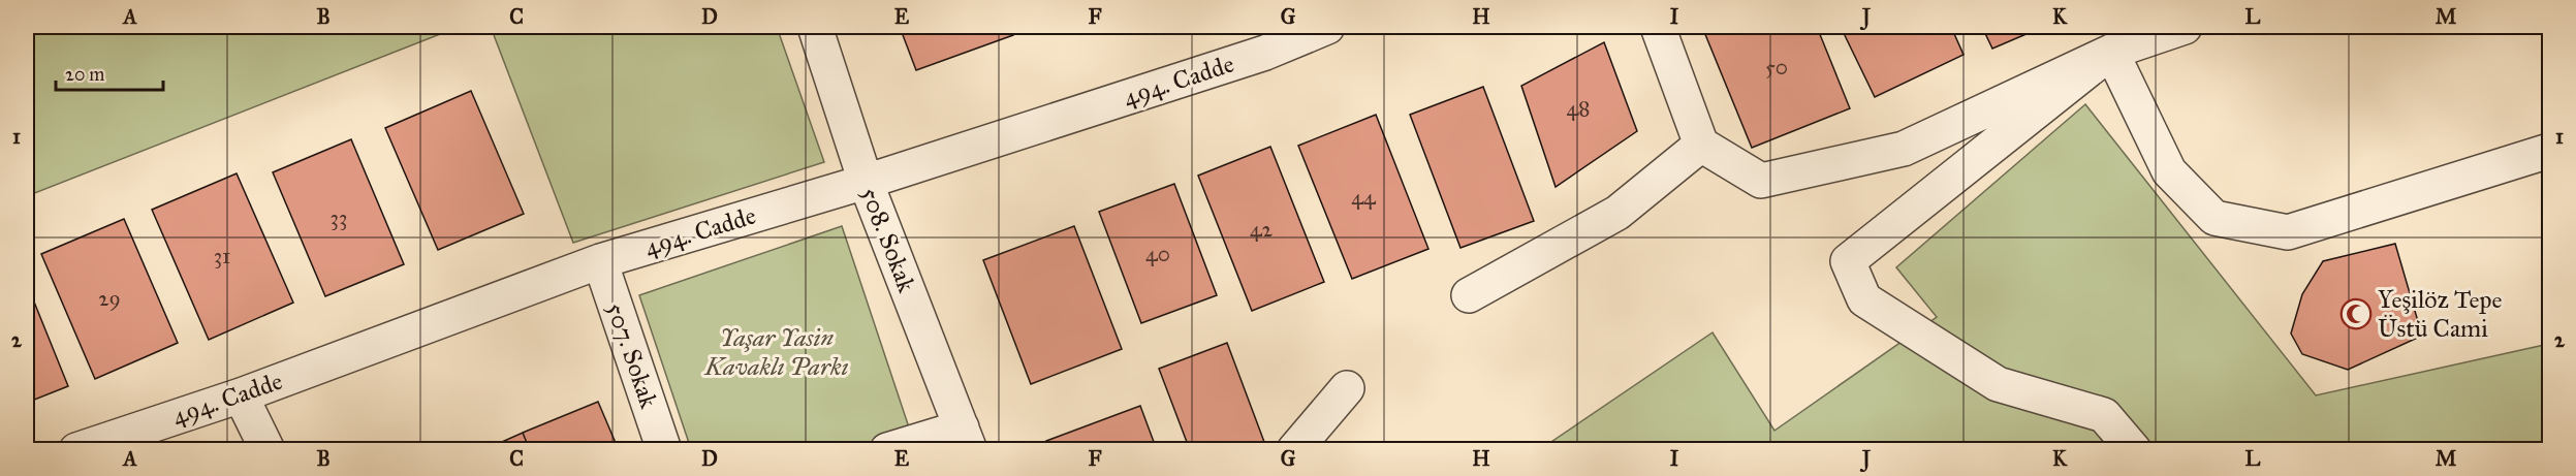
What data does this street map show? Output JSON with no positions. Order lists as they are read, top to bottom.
{
  "streets": {
    "street": ["494. Cadde", "508. Sokak", "507. Sokak"]
  },
  "crossings": [
    ["494. Cadde", "508. Sokak"],
    ["494. Cadde", "507. Sokak"]
  ],
  "parks": ["Yaşar Yasin Kavaklı Parkı"],
  "places": {
    "mosque": ["Yeşilöz Tepe Üstü Cami"]
  },
  "house_numbers": [
    "50",
    "48",
    "44",
    "33",
    "42",
    "40",
    "31",
    "29"
  ],
  "scale_bar": "20 m",
  "grid": {
    "columns": [
      "A",
      "B",
      "C",
      "D",
      "E",
      "F",
      "G",
      "H",
      "I",
      "J",
      "K",
      "L",
      "M"
    ],
    "rows": ["1", "2"]
  }
}
